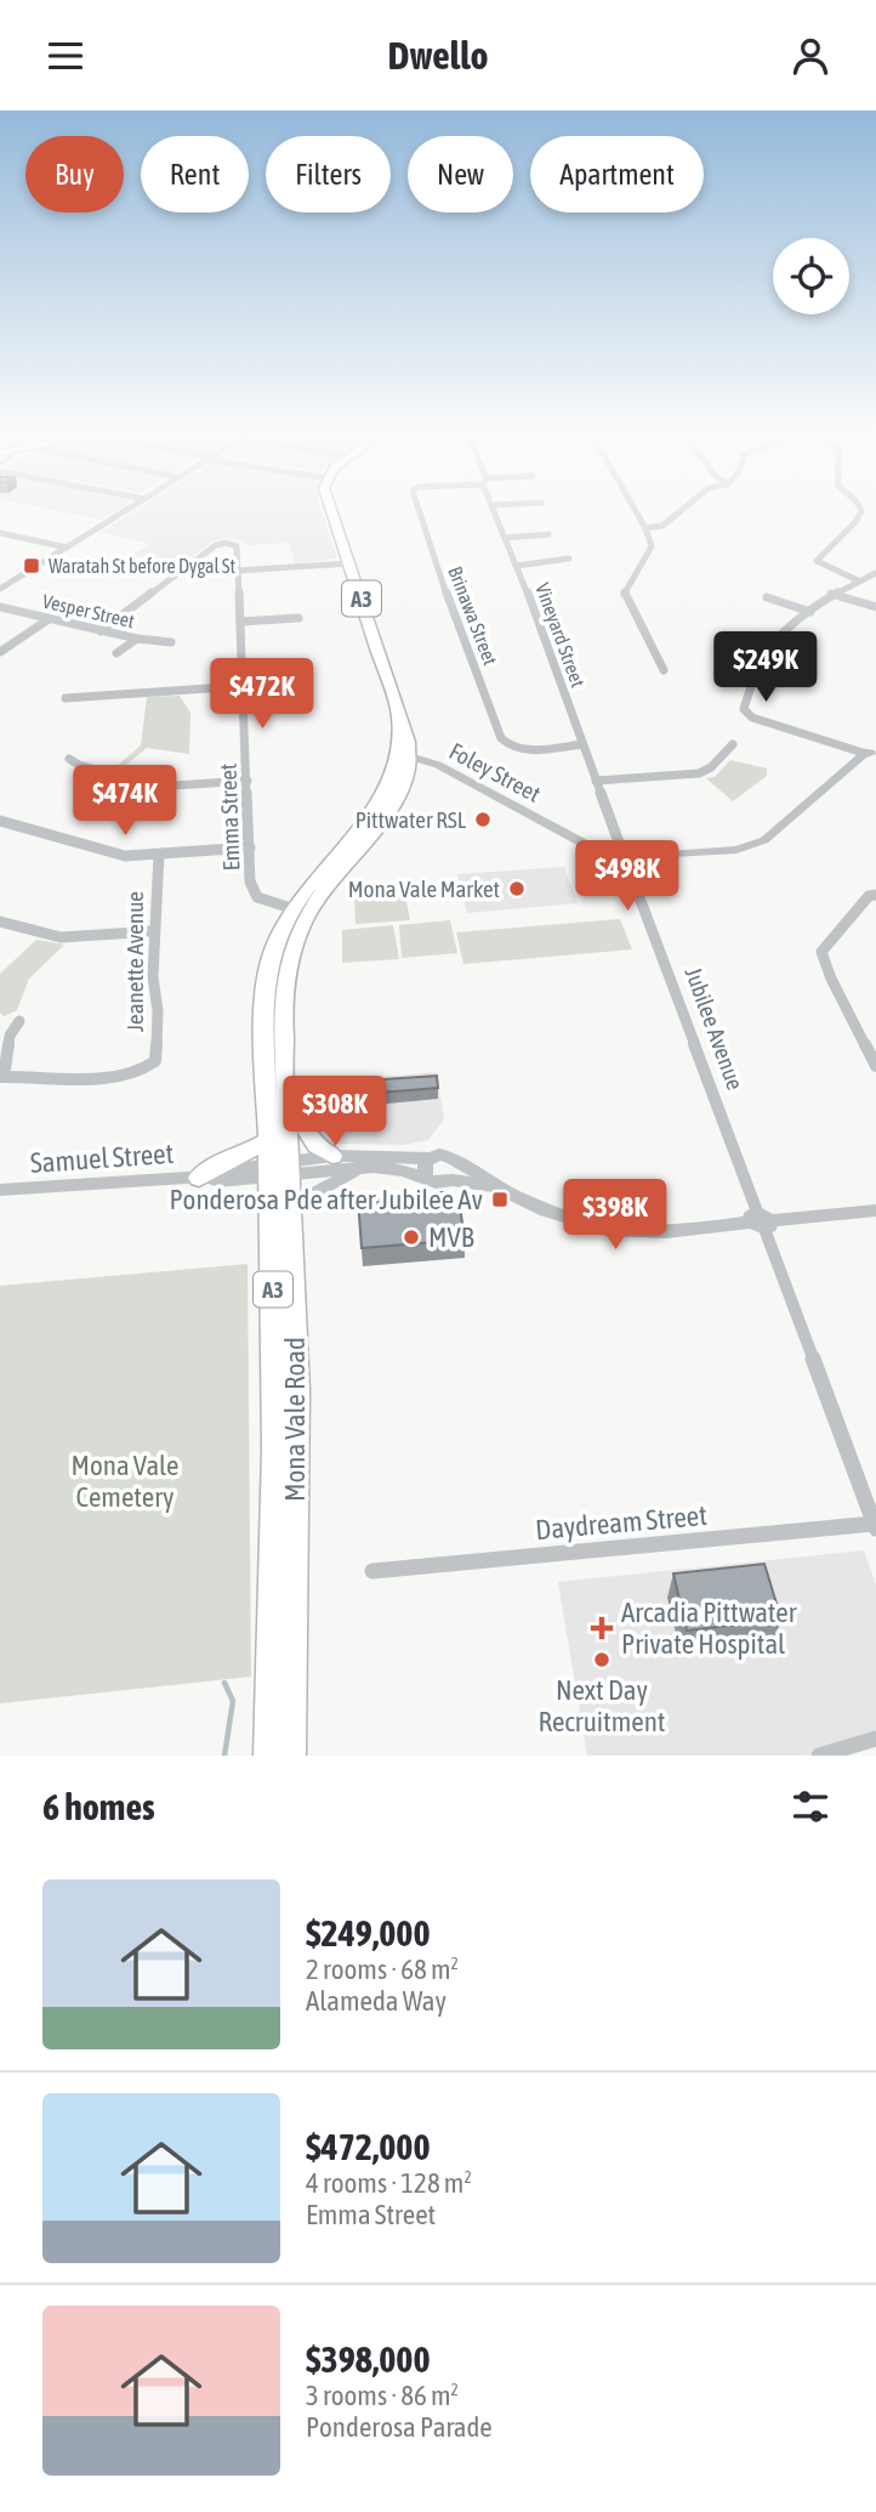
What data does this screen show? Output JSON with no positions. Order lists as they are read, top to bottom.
{
  "streets": {
    "highway": ["A3", "Mona Vale Road"],
    "street": [
      "Vesper Street",
      "Brinawa Street",
      "Vineyard Street",
      "Foley Street",
      "Emma Street",
      "Jeanette Avenue",
      "Jubilee Avenue",
      "Samuel Street",
      "Daydream Street"
    ]
  },
  "crossings": [
    ["Vesper Street", "Emma Street"],
    ["Brinawa Street", "Vineyard Street"],
    ["Vineyard Street", "Foley Street"],
    ["Vineyard Street", "Jubilee Avenue"],
    ["Foley Street", "Jubilee Avenue"],
    ["Foley Street", "Mona Vale Road"],
    ["Emma Street", "Mona Vale Road"],
    ["Jubilee Avenue", "Daydream Street"],
    ["Samuel Street", "Mona Vale Road"]
  ],
  "parks": ["Mona Vale Cemetery"],
  "places": {
    "transit": ["Waratah St before Dygal St", "Ponderosa Pde after Jubilee Av"],
    "other": [
      "Pittwater RSL",
      "Mona Vale Market",
      "MVB",
      "Next Day Recruitment"
    ],
    "health": ["Arcadia Pittwater Private Hospital"]
  },
  "page": {
    "header": "Dwello",
    "chip": [
      "Buy",
      "Rent",
      "Filters",
      "New",
      "Apartment"
    ],
    "price": [
      "$249K",
      "$472K",
      "$474K",
      "$498K",
      "$308K",
      "$398K"
    ],
    "heading": "6 homes",
    "list": [
      {
        "name": "$249,000",
        "note": "2 rooms · 68 m² · Alameda Way"
      },
      {
        "name": "$472,000",
        "note": "4 rooms · 128 m² · Emma Street"
      },
      {
        "name": "$398,000",
        "note": "3 rooms · 86 m² · Ponderosa Parade"
      }
    ]
  }
}
